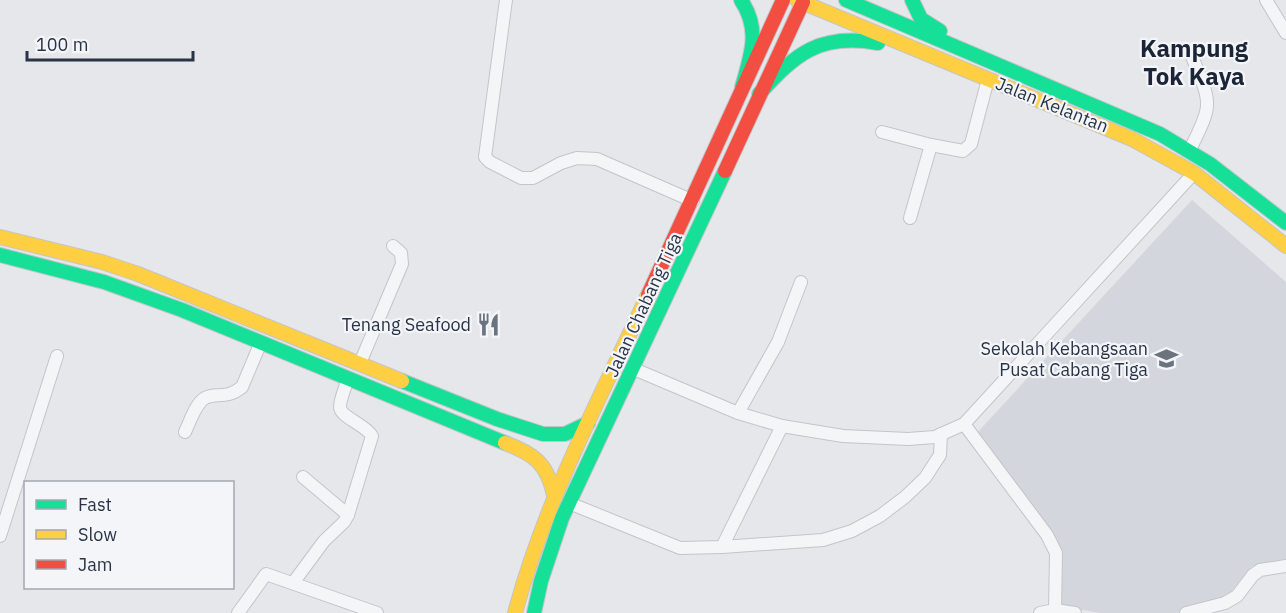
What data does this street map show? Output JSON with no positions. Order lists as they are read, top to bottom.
{
  "streets": {
    "main road": ["Jalan Kelantan", "Jalan Chabang Tiga"]
  },
  "crossings": [
    ["Jalan Kelantan", "Jalan Chabang Tiga"]
  ],
  "districts": ["Kampung Tok Kaya"],
  "places": {
    "restaurant": ["Tenang Seafood"],
    "school or university": ["Sekolah Kebangsaan Pusat Cabang Tiga"]
  },
  "legend": ["Fast", "Slow", "Jam"],
  "scale_bar": "100 m"
}
